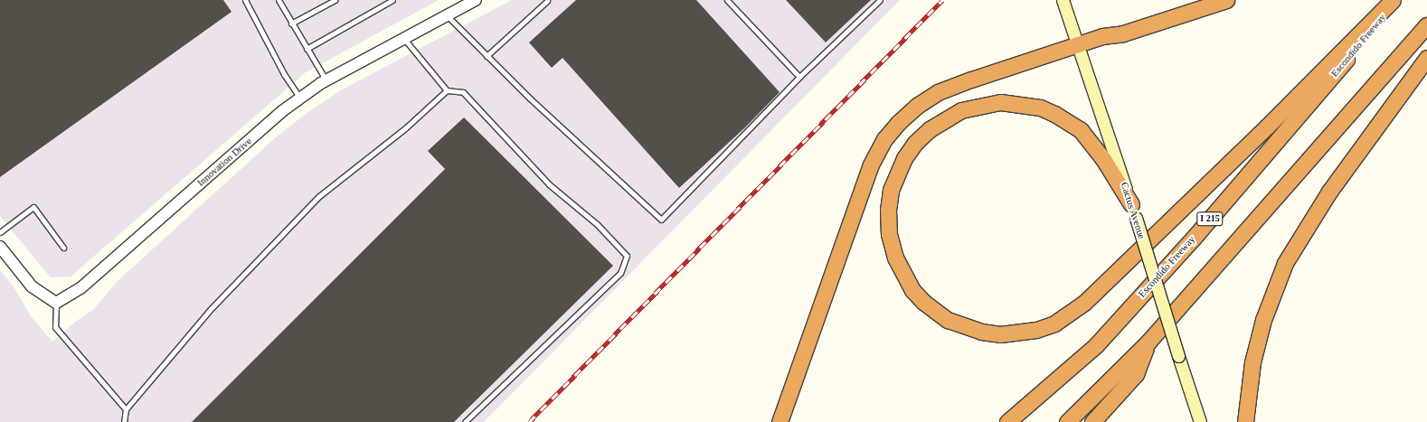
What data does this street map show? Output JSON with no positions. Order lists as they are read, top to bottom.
{
  "streets": {
    "highway": ["Escondido Freeway", "I 215"],
    "main road": ["Cactus Avenue"],
    "street": ["Innovation Drive"]
  }
}
